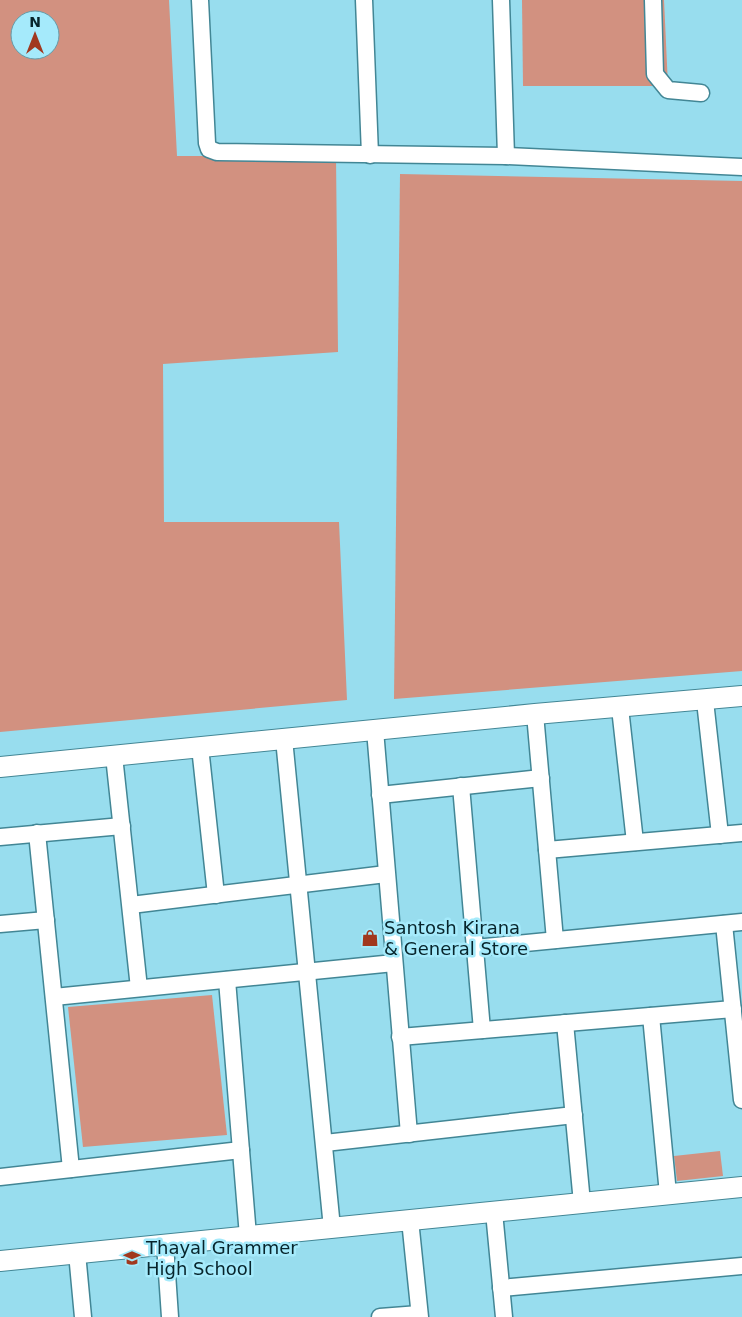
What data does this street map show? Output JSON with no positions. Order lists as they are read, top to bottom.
{
  "places": {
    "shop": ["Santosh Kirana & General Store"],
    "school or university": ["Thayal Grammer High School"]
  },
  "north": "top"
}
